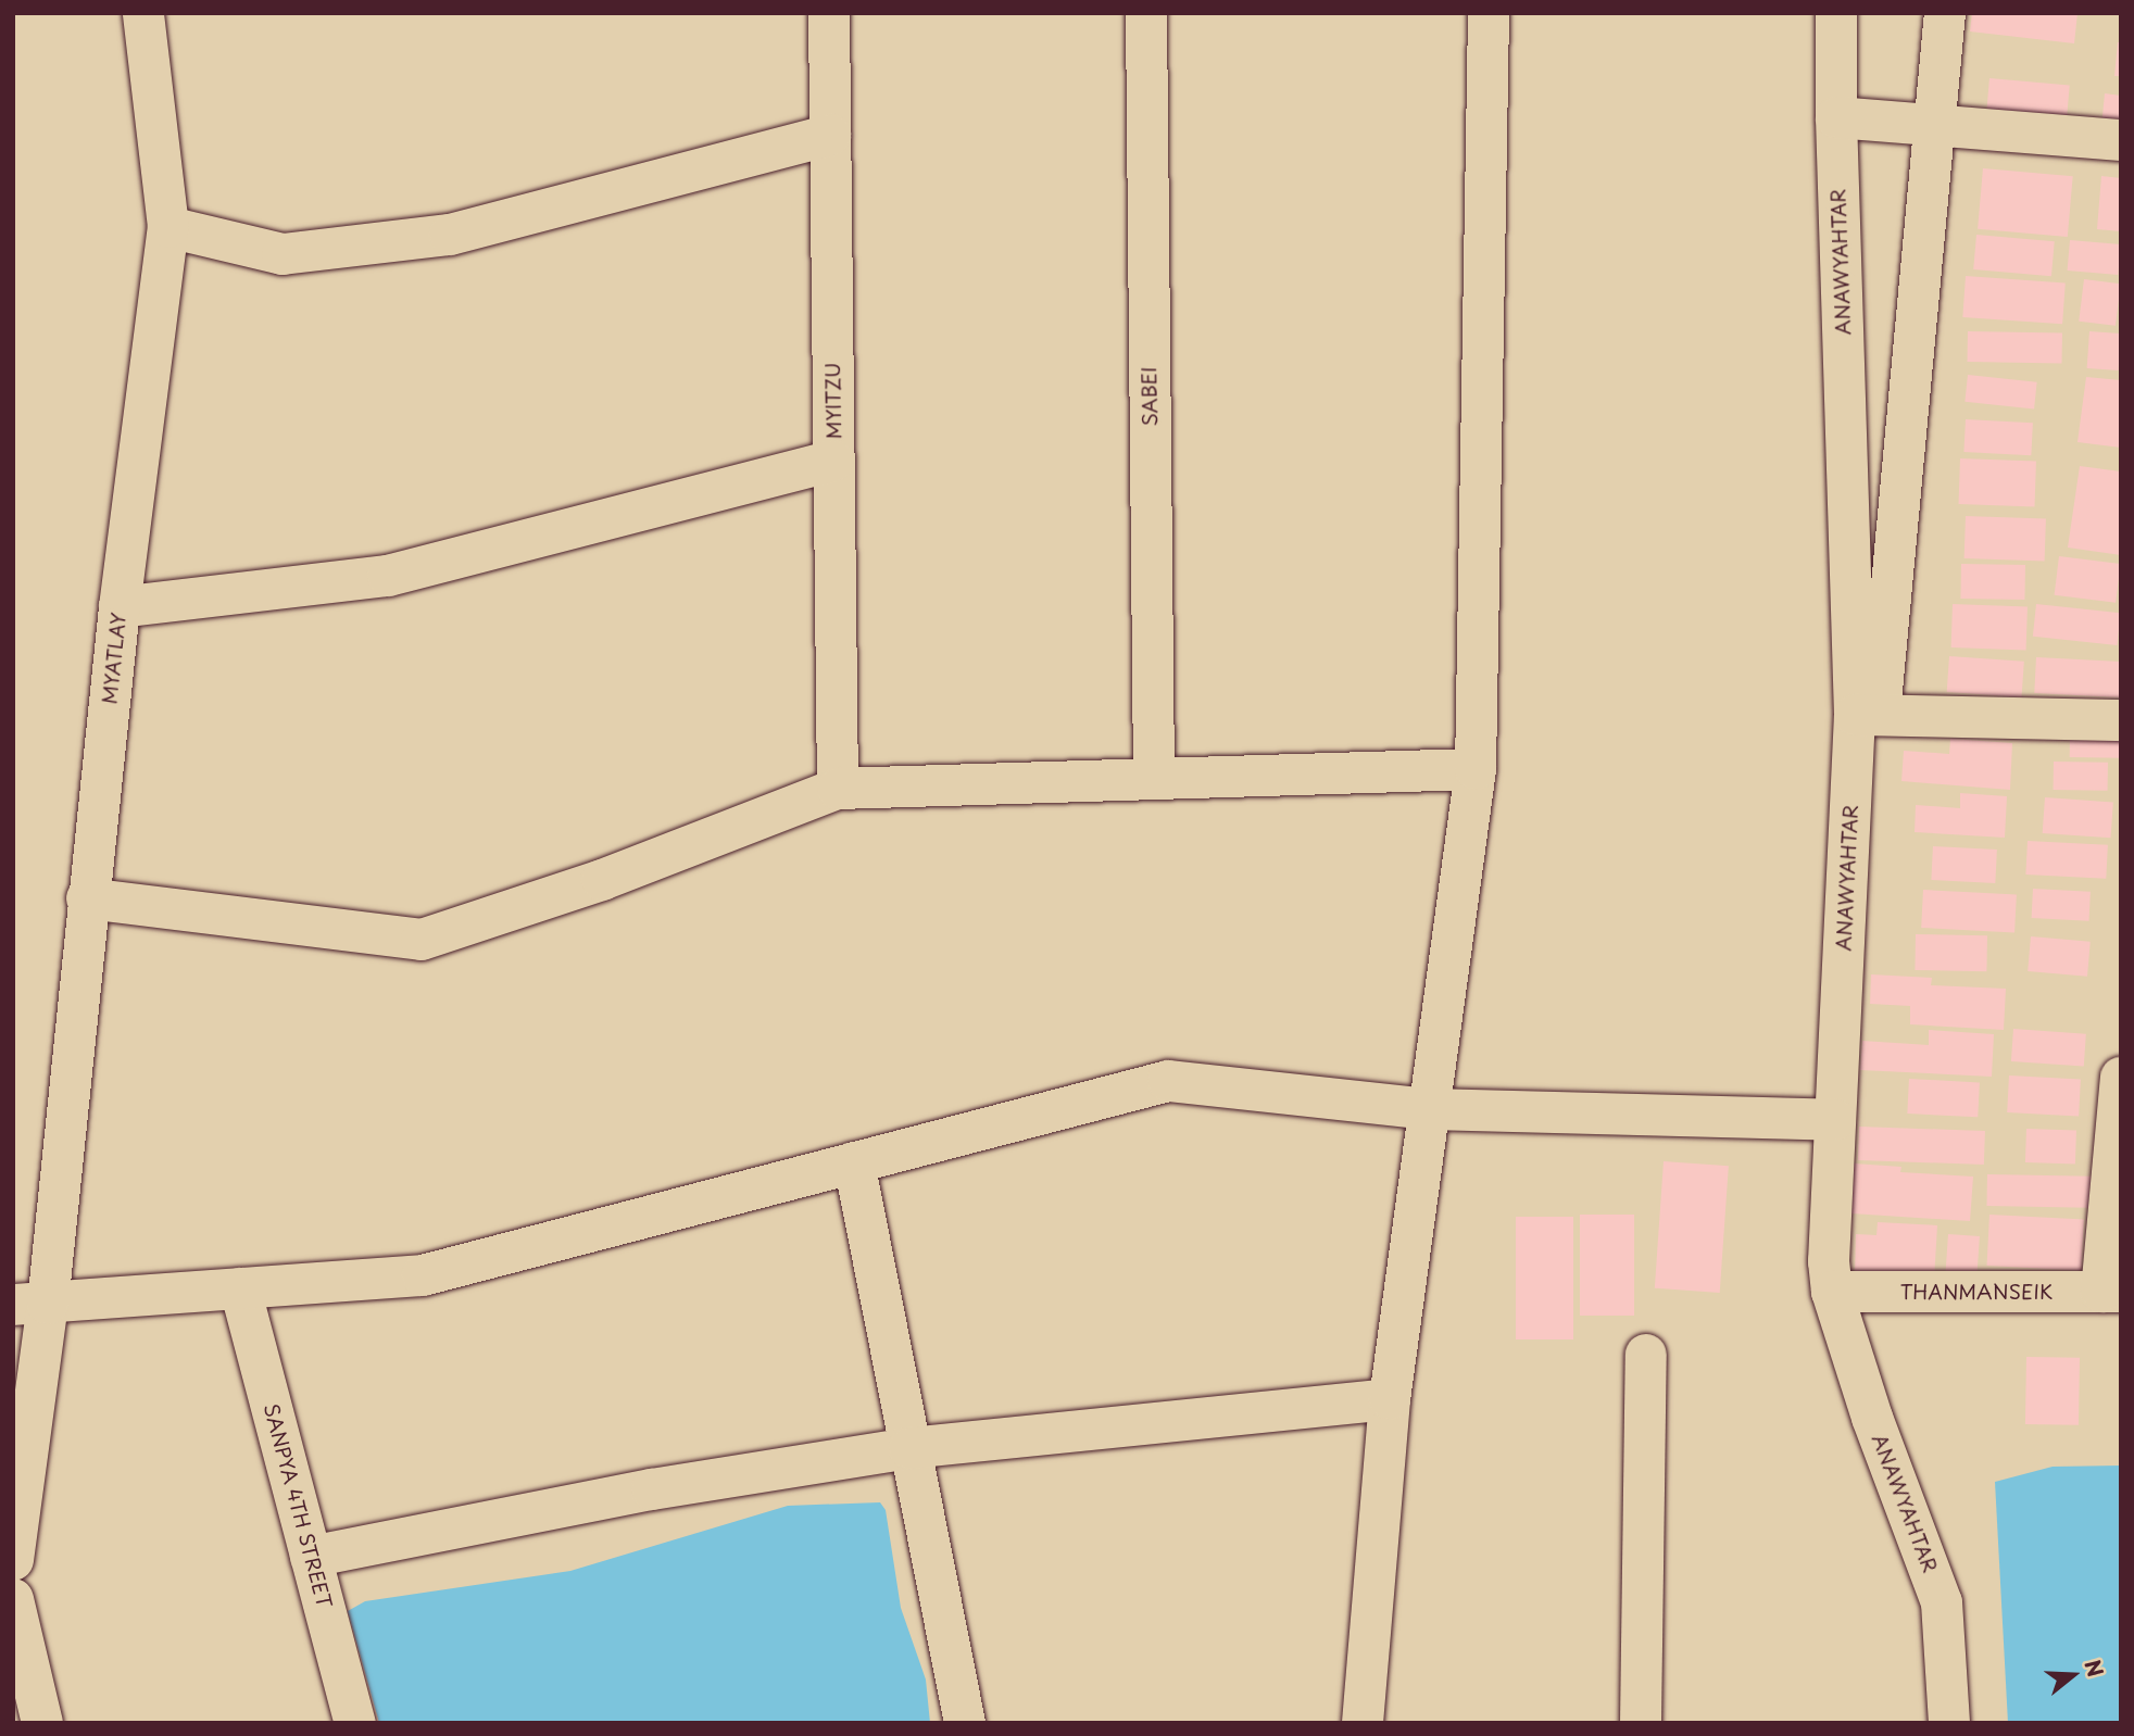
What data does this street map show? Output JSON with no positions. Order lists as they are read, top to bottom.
{
  "streets": {
    "street": [
      "ANAWYAHTAR",
      "SABEI",
      "MYITZU",
      "MYATLAY",
      "THANMANSEIK",
      "SANPYA 4TH STREET"
    ]
  },
  "crossings": [
    ["ANAWYAHTAR", "THANMANSEIK"]
  ],
  "north": "right"
}
